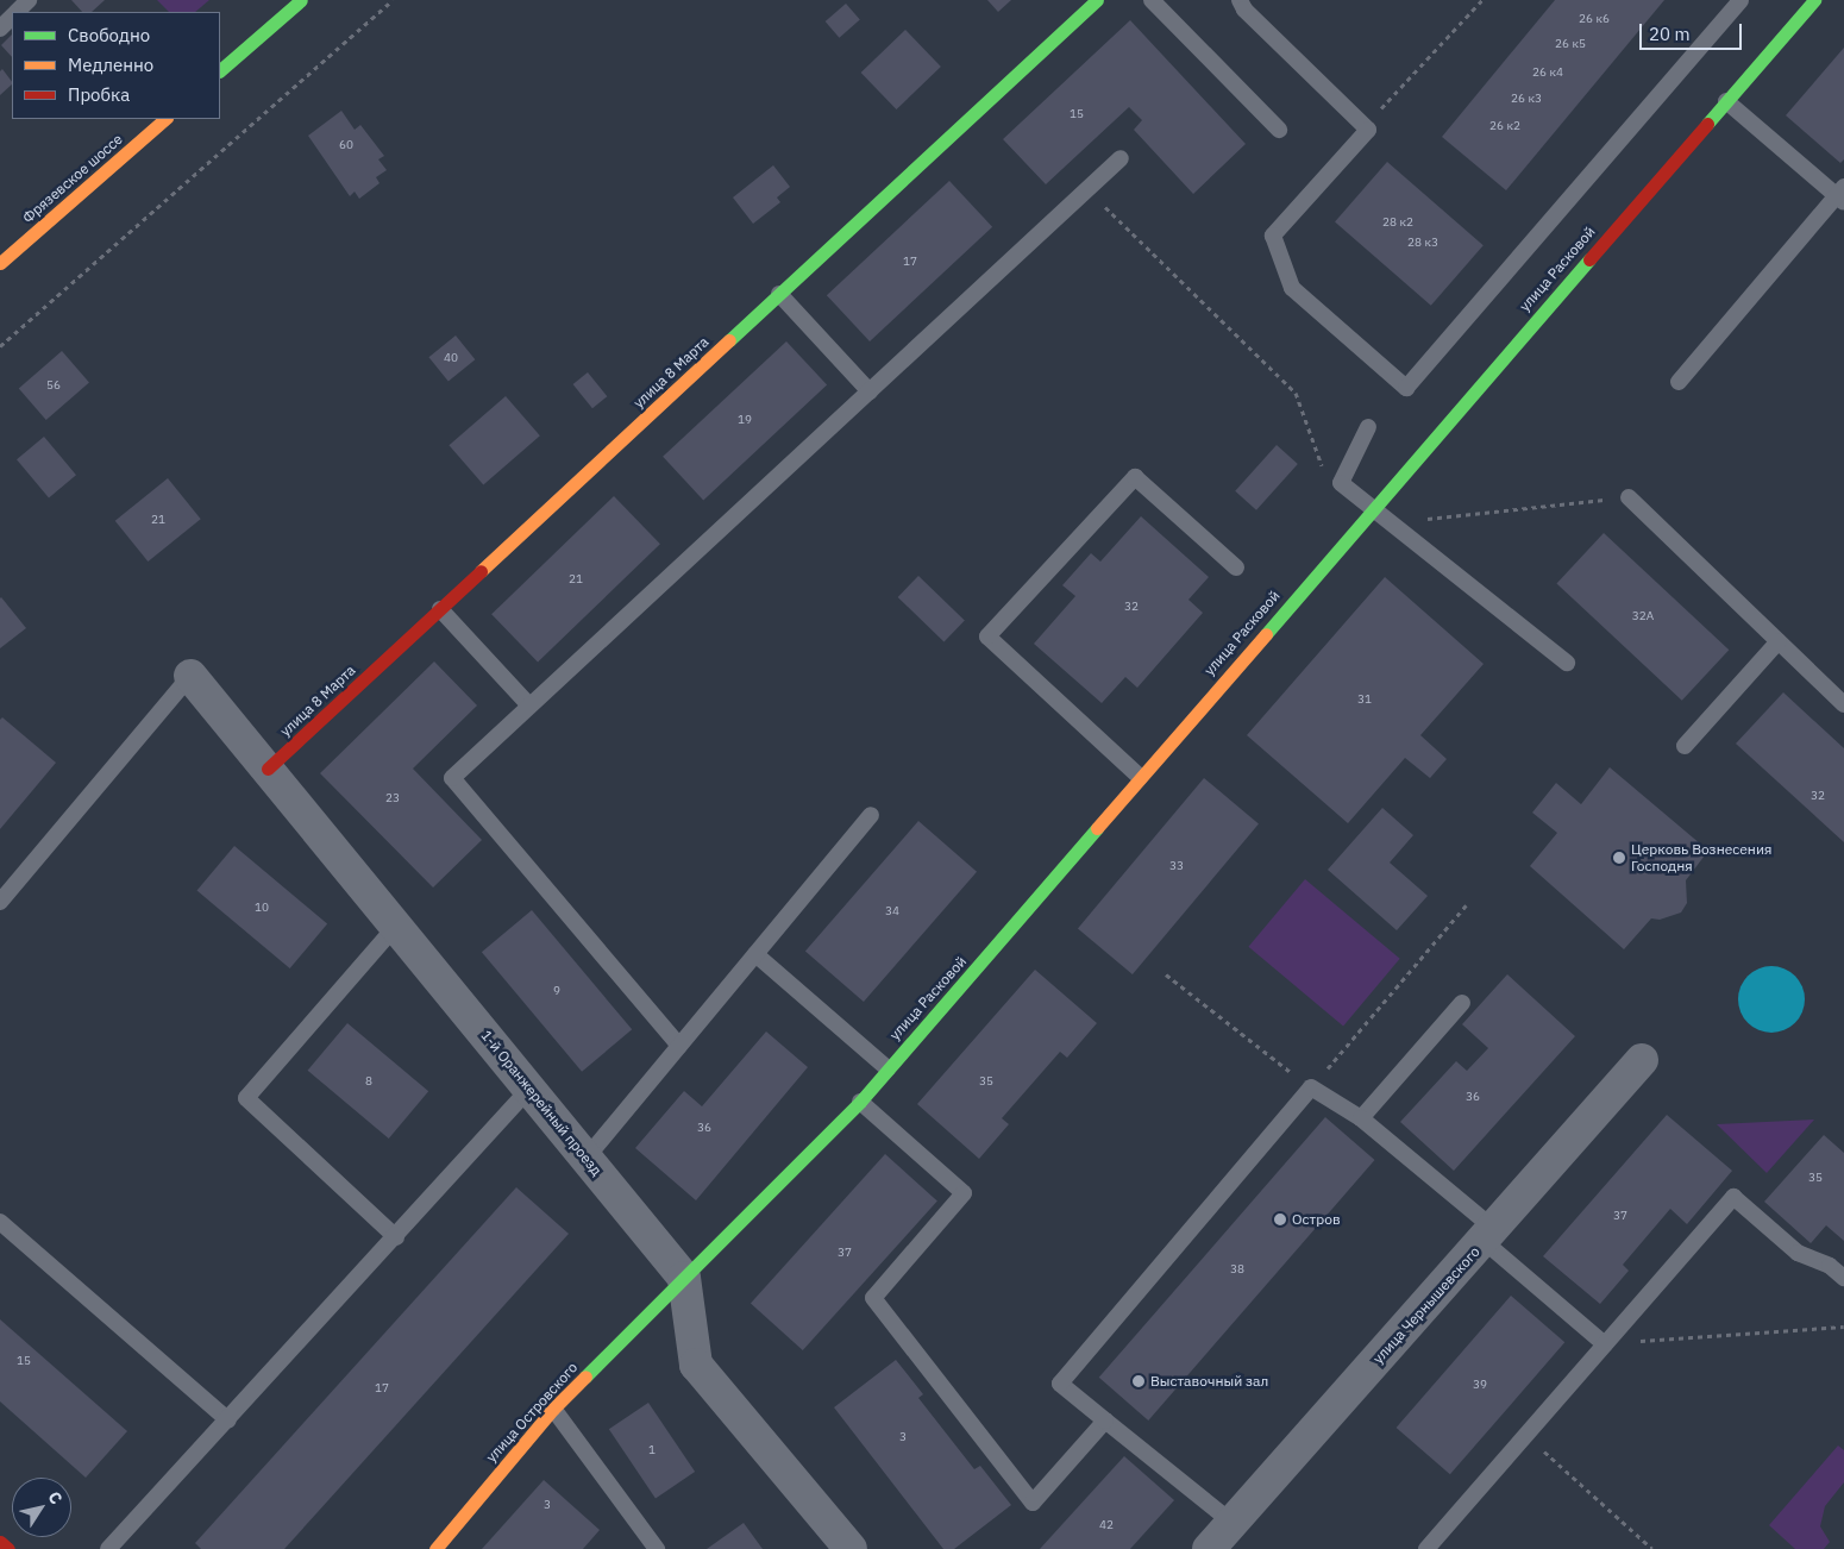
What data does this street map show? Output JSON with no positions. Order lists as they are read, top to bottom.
{
  "streets": {
    "main road": [
      "Фрязевское шоссе",
      "улица Расковой",
      "улица 8 Марта",
      "улица Островского"
    ],
    "street": ["1-й Оранжерейный проезд", "улица Чернышевского"]
  },
  "crossings": [
    ["улица Расковой", "1-й Оранжерейный проезд"],
    ["улица Расковой", "улица Островского"],
    ["улица 8 Марта", "1-й Оранжерейный проезд"],
    ["1-й Оранжерейный проезд", "улица Островского"]
  ],
  "places": ["Церковь Вознесения Господня", "Остров", "Выставочный зал"],
  "house_numbers": [
    "26 к6",
    "26 к5",
    "26 к4",
    "26 к3",
    "15",
    "26 к2",
    "60",
    "28 к2",
    "28 к3",
    "17",
    "40",
    "56",
    "19",
    "21",
    "21",
    "32",
    "32А",
    "31",
    "32",
    "23",
    "33",
    "10",
    "34",
    "9",
    "8",
    "35",
    "36",
    "36",
    "35",
    "37",
    "37",
    "38",
    "15",
    "39",
    "17",
    "3",
    "1",
    "3",
    "42"
  ],
  "legend": ["Свободно", "Медленно", "Пробка"],
  "scale_bar": "20 m",
  "north": "top right"
}
